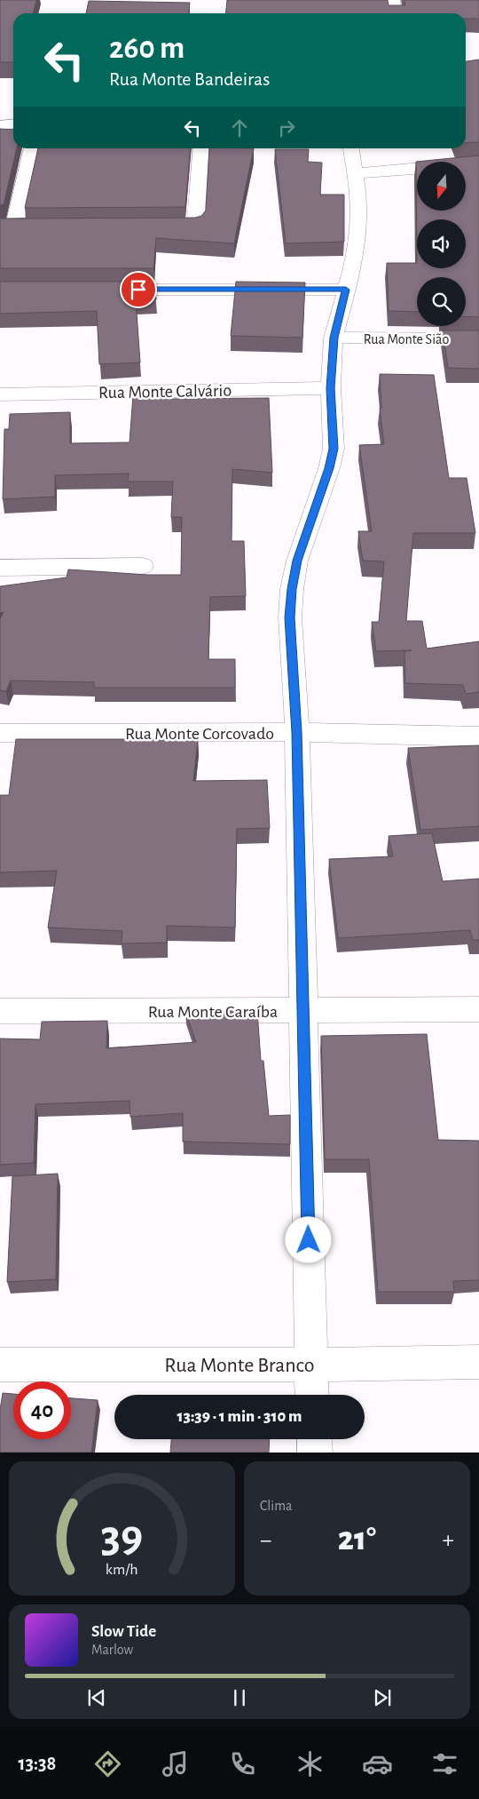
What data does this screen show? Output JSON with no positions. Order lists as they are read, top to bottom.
{
  "streets": {
    "street": [
      "Rua Monte Sião",
      "Rua Monte Calvário",
      "Rua Monte Corcovado",
      "Rua Monte Caraíba",
      "Rua Monte Branco"
    ]
  },
  "north": "bottom",
  "page": {
    "turn": ["260 m", "Rua Monte Bandeiras"],
    "limit": "40",
    "trip": "13:39 · 1 min · 310 m",
    "tile": "Clima",
    "heat": ["−", "21°", "+"],
    "song": ["Slow Tide", "Marlow"],
    "tabs": "13:38",
    "gauge": ["39", "km/h"]
  }
}
